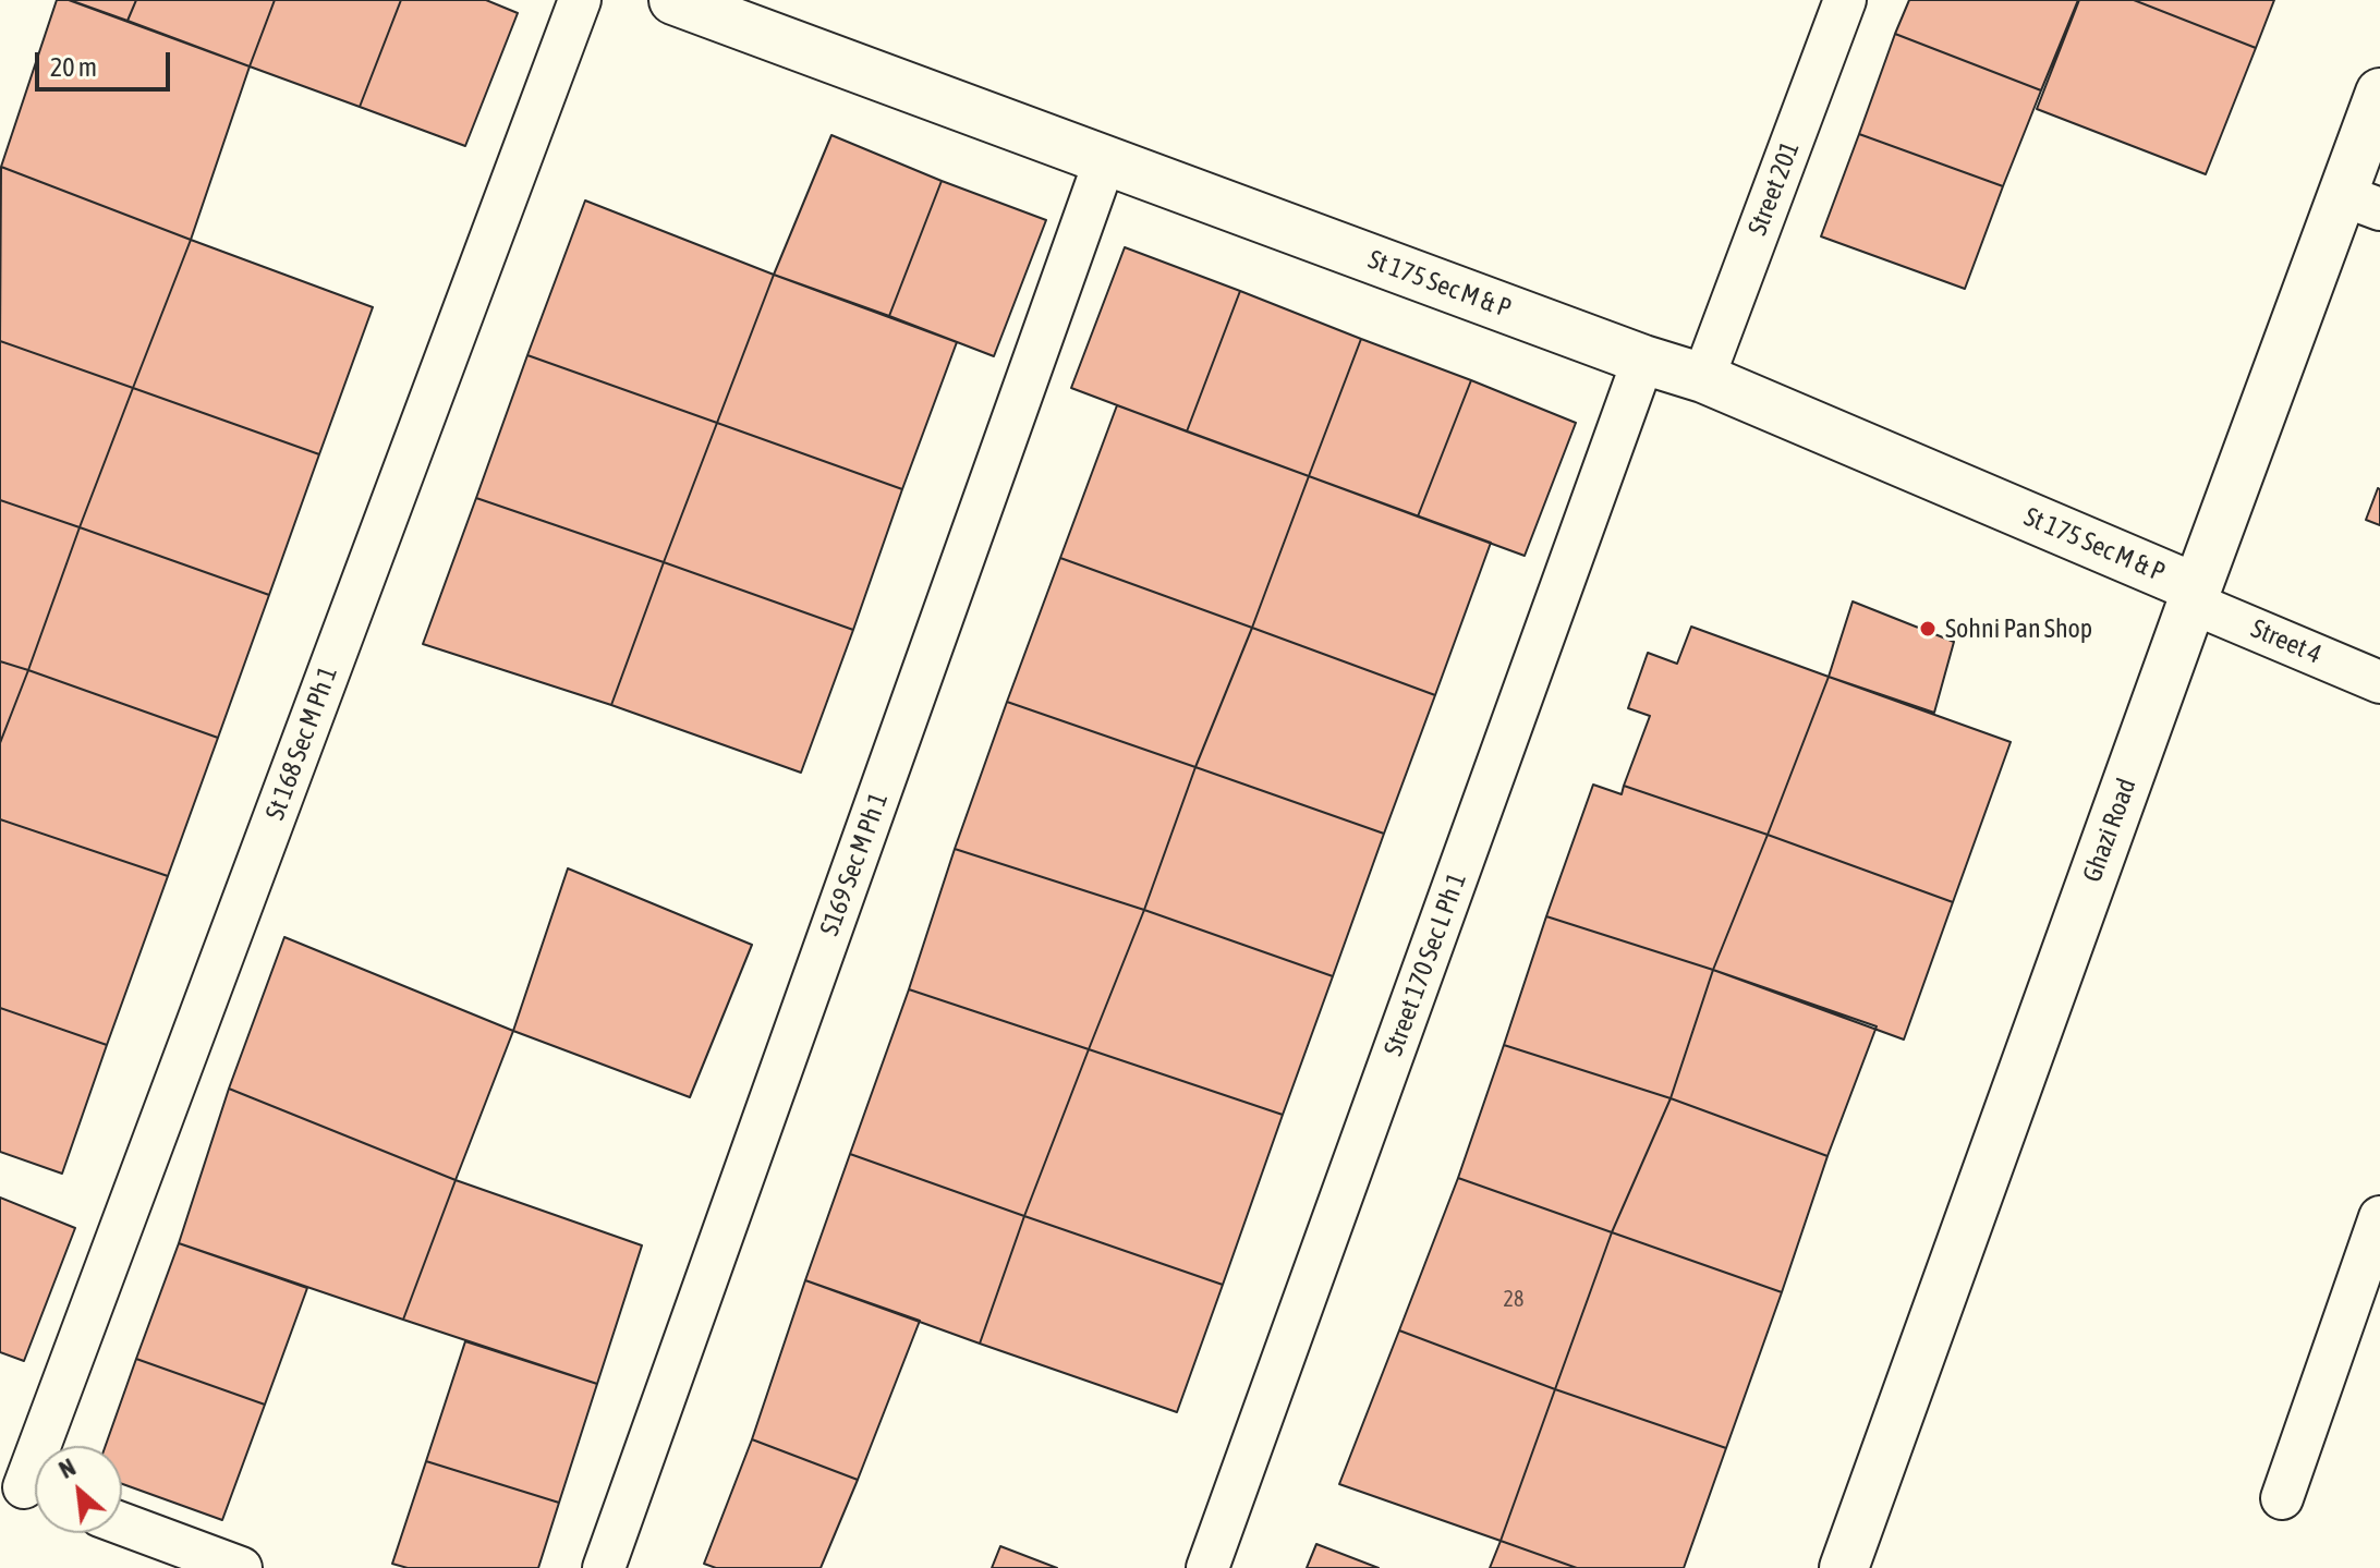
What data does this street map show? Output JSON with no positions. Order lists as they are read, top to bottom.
{
  "streets": {
    "street": [
      "Street 201",
      "St 175 Sec M & P",
      "Street 4",
      "St 168 Sec M Ph 1",
      "Ghazi Road",
      "S169 Sec M Ph 1",
      "Street 170 Sec L Ph 1"
    ]
  },
  "crossings": [
    ["Street 201", "St 175 Sec M & P"],
    ["St 175 Sec M & P", "Street 4"],
    ["St 175 Sec M & P", "Ghazi Road"],
    ["St 175 Sec M & P", "S169 Sec M Ph 1"],
    ["St 175 Sec M & P", "Street 170 Sec L Ph 1"],
    ["Street 4", "Ghazi Road"]
  ],
  "places": ["Sohni Pan Shop"],
  "house_numbers": ["28"],
  "scale_bar": "20 m",
  "north": "top left"
}
